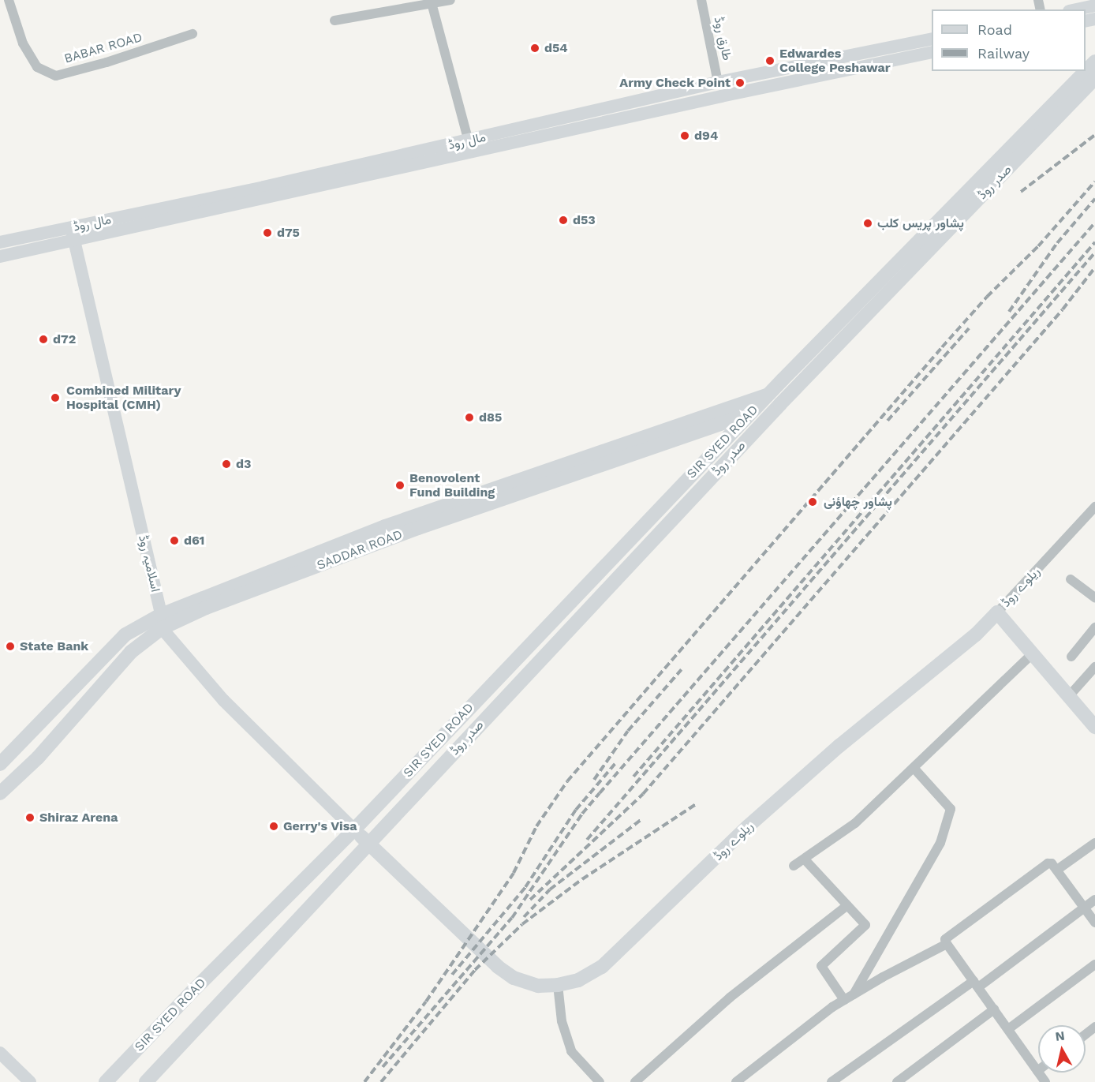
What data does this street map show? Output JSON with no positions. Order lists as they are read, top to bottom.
{
  "streets": {
    "main road": [
      "مال روڈ",
      "صدر روڈ",
      "SIR SYED ROAD",
      "SADDAR ROAD",
      "اسلامیہ روڈ",
      "ریلوے روڈ"
    ],
    "street": ["طارق روڈ", "BABAR ROAD"]
  },
  "crossings": [
    ["طارق روڈ", "مال روڈ"],
    ["مال روڈ", "اسلامیہ روڈ"],
    ["صدر روڈ", "SIR SYED ROAD"],
    ["صدر روڈ", "SADDAR ROAD"],
    ["صدر روڈ", "ریلوے روڈ"],
    ["SIR SYED ROAD", "SADDAR ROAD"],
    ["SIR SYED ROAD", "اسلامیہ روڈ"],
    ["SIR SYED ROAD", "ریلوے روڈ"],
    ["SADDAR ROAD", "اسلامیہ روڈ"],
    ["اسلامیہ روڈ", "ریلوے روڈ"]
  ],
  "places": [
    "d54",
    "Edwardes College Peshawar",
    "Army Check Point",
    "d94",
    "d53",
    "پشاور پریس کلب",
    "d75",
    "d72",
    "Combined Military Hospital (CMH)",
    "d85",
    "d3",
    "Benovolent Fund Building",
    "پشاور چھاؤنی",
    "d61",
    "State Bank",
    "Shiraz Arena",
    "Gerry's Visa"
  ],
  "legend": ["Road", "Railway"],
  "north": "top"
}
